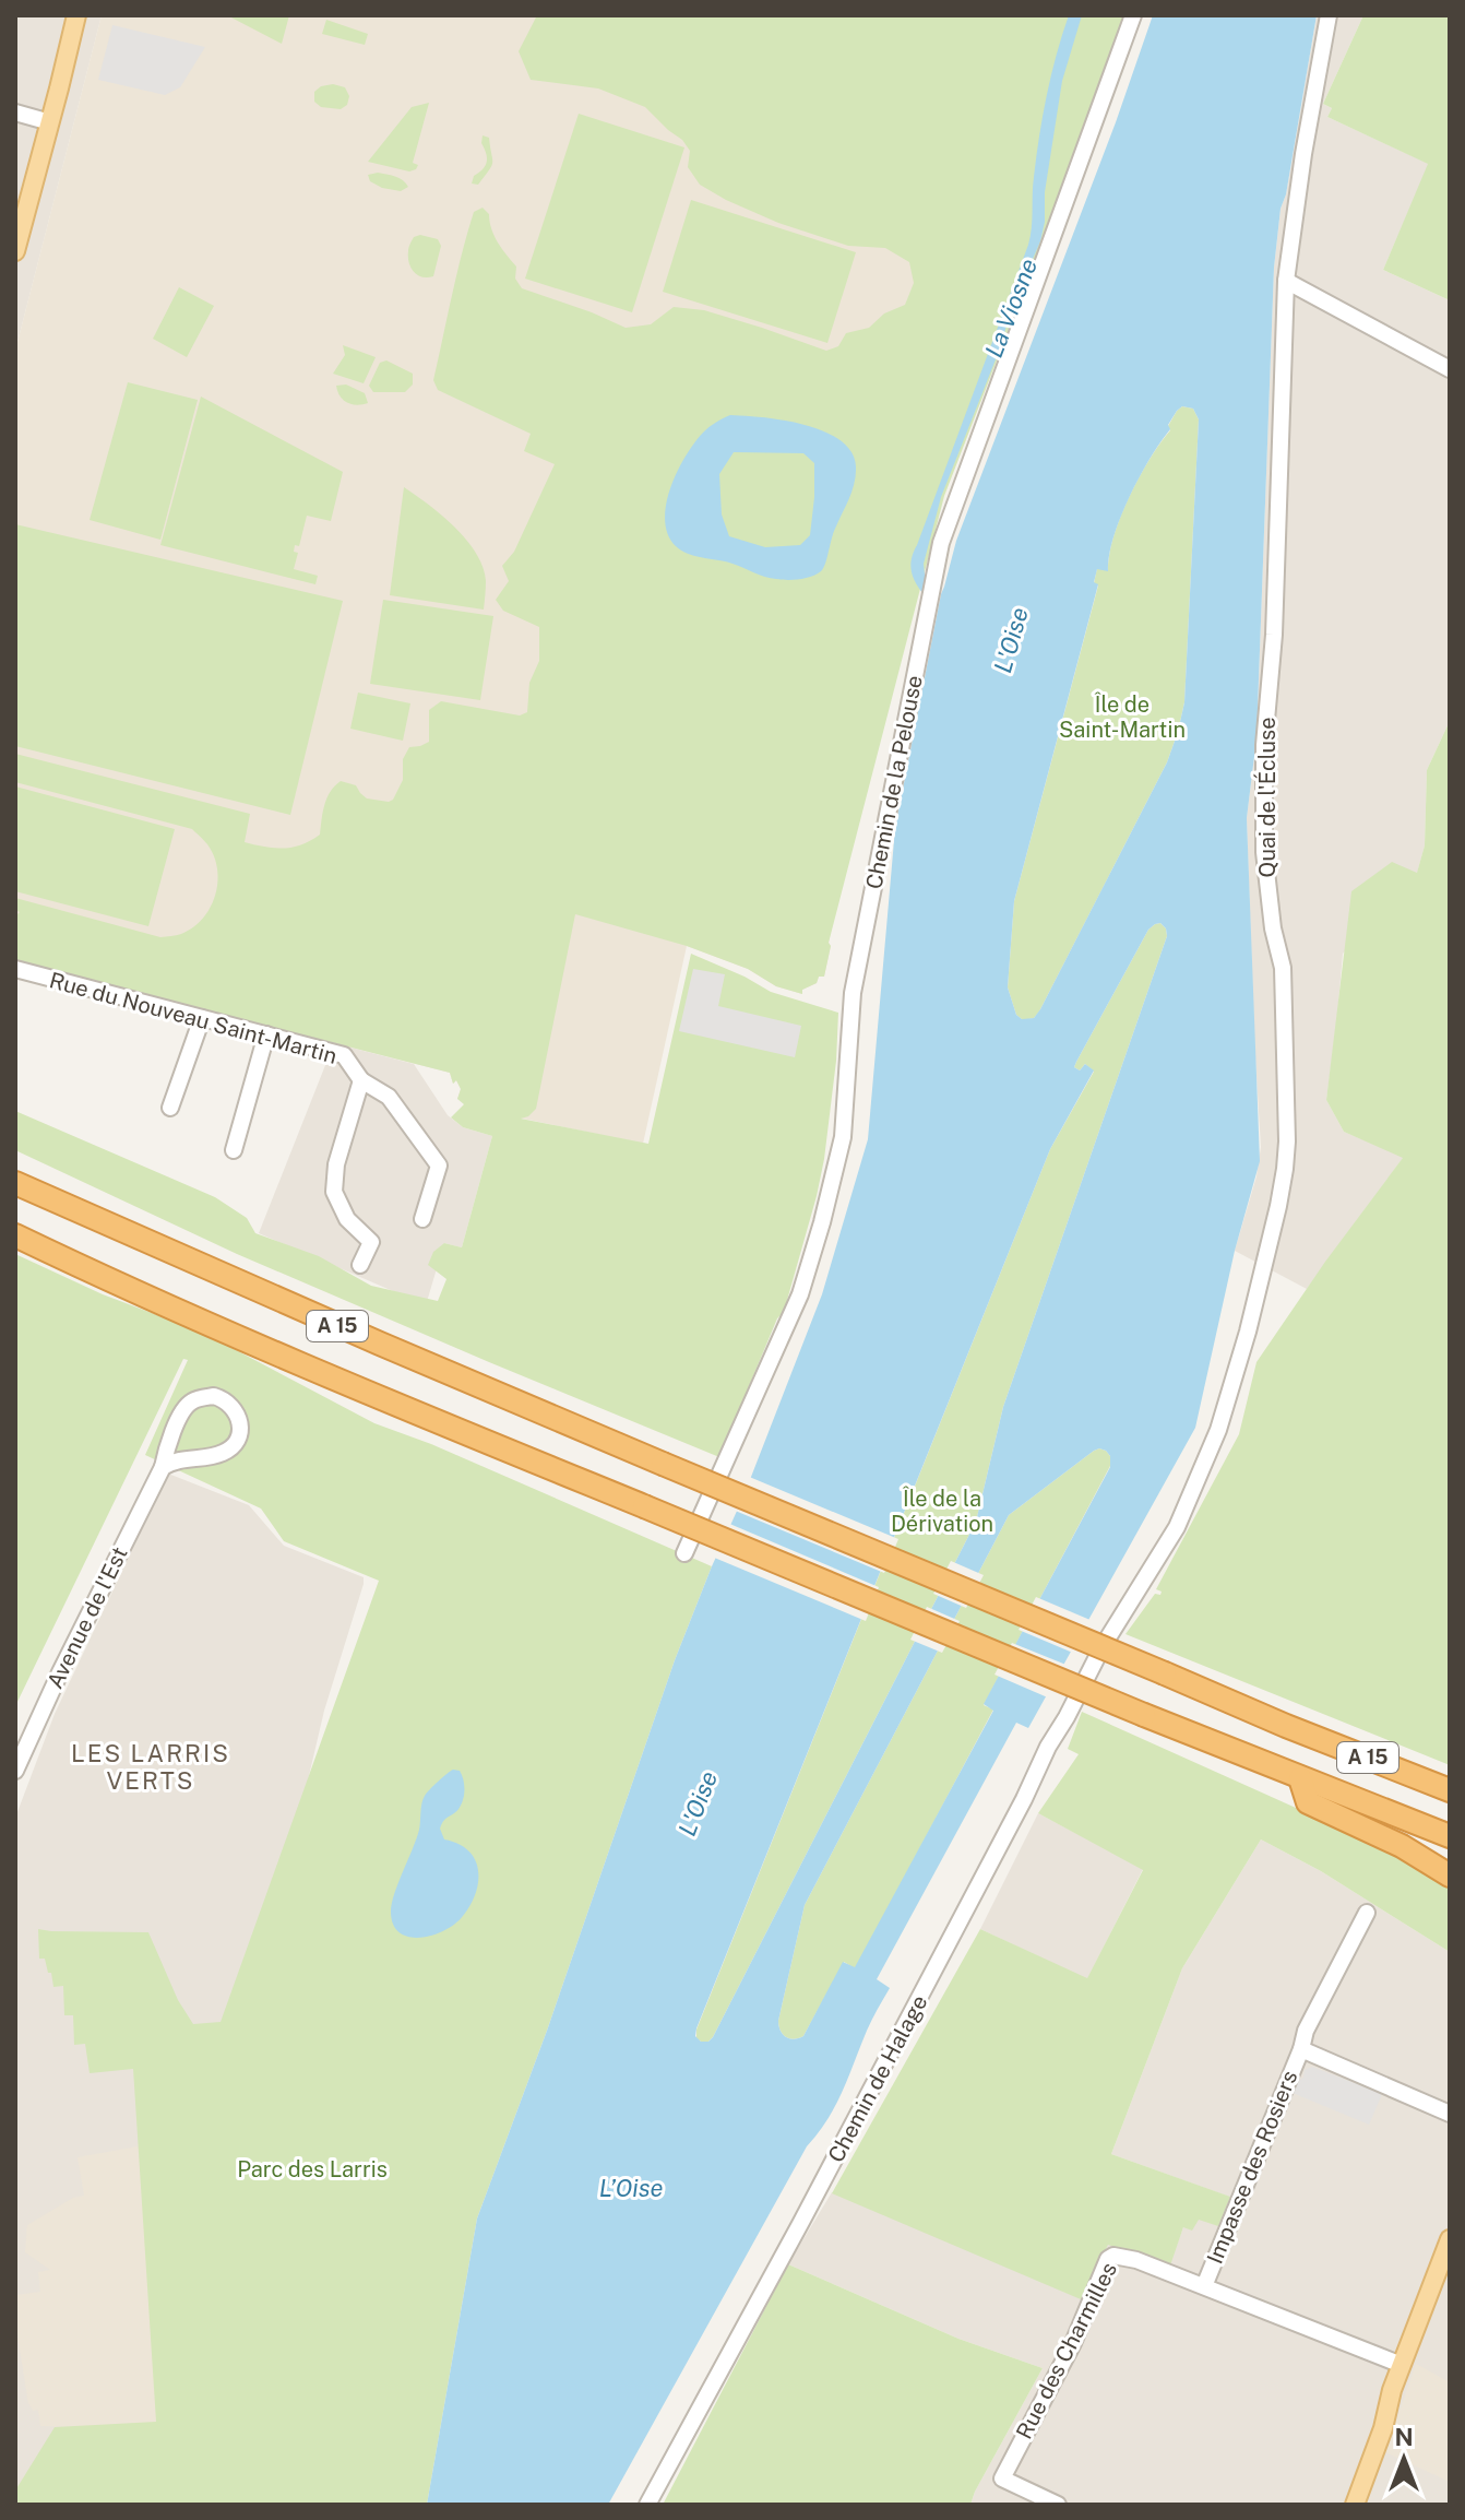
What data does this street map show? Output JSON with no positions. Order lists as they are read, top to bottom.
{
  "streets": {
    "highway": ["A 15"],
    "street": [
      "Chemin de la Pelouse",
      "Quai de l'Écluse",
      "Rue du Nouveau Saint-Martin",
      "Avenue de l'Est",
      "Chemin de Halage",
      "Impasse des Rosiers",
      "Rue des Charmilles"
    ]
  },
  "crossings": [
    ["Quai de l'Écluse", "Chemin de Halage"],
    ["Impasse des Rosiers", "Rue des Charmilles"]
  ],
  "districts": ["LES LARRIS VERTS"],
  "water": ["La Viosne", "L'Oise", "L’Oise"],
  "parks": ["Île de Saint-Martin", "Île de la Dérivation", "Parc des Larris"],
  "north": "top"
}
